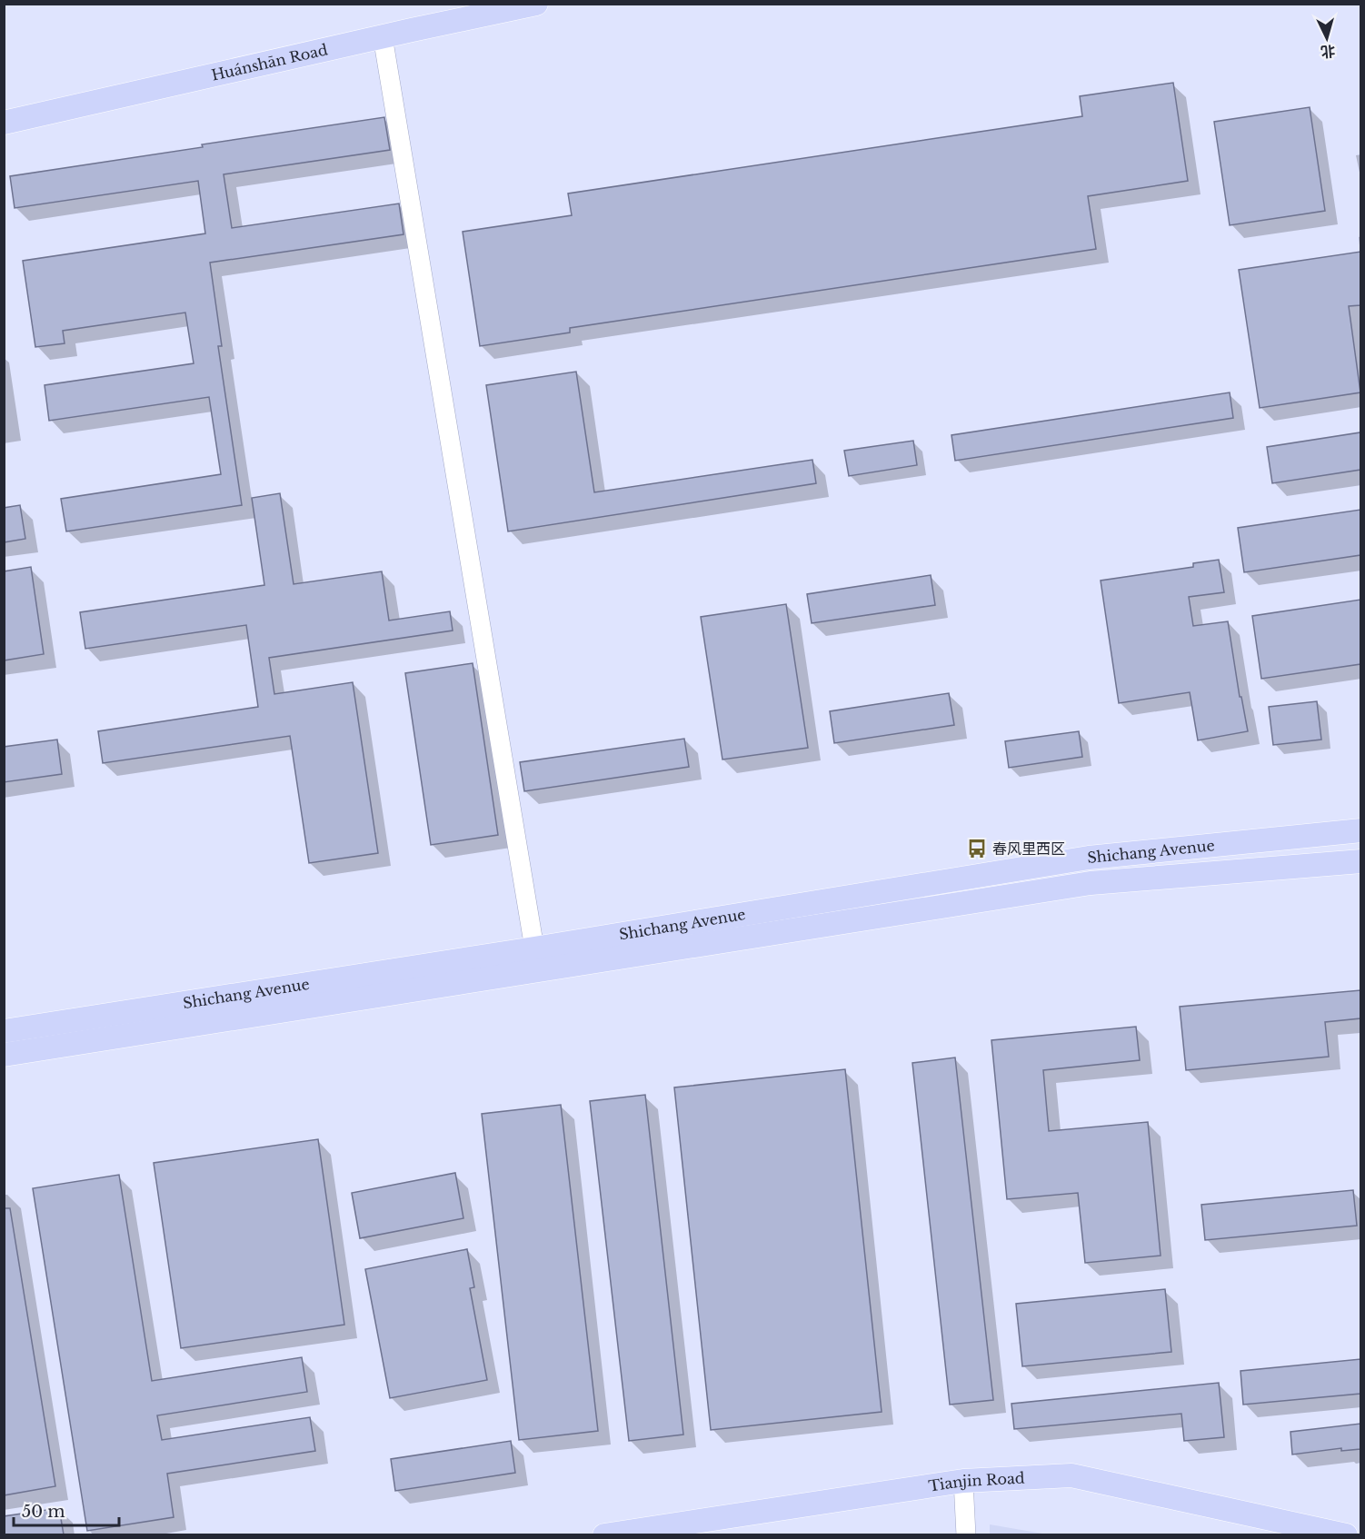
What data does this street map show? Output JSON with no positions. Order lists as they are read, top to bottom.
{
  "streets": {
    "main road": ["Huánshān Road", "Shichang Avenue", "Tianjin Road"]
  },
  "places": {
    "bus stop": ["春风里西区"]
  },
  "scale_bar": "50 m",
  "north": "bottom"
}
